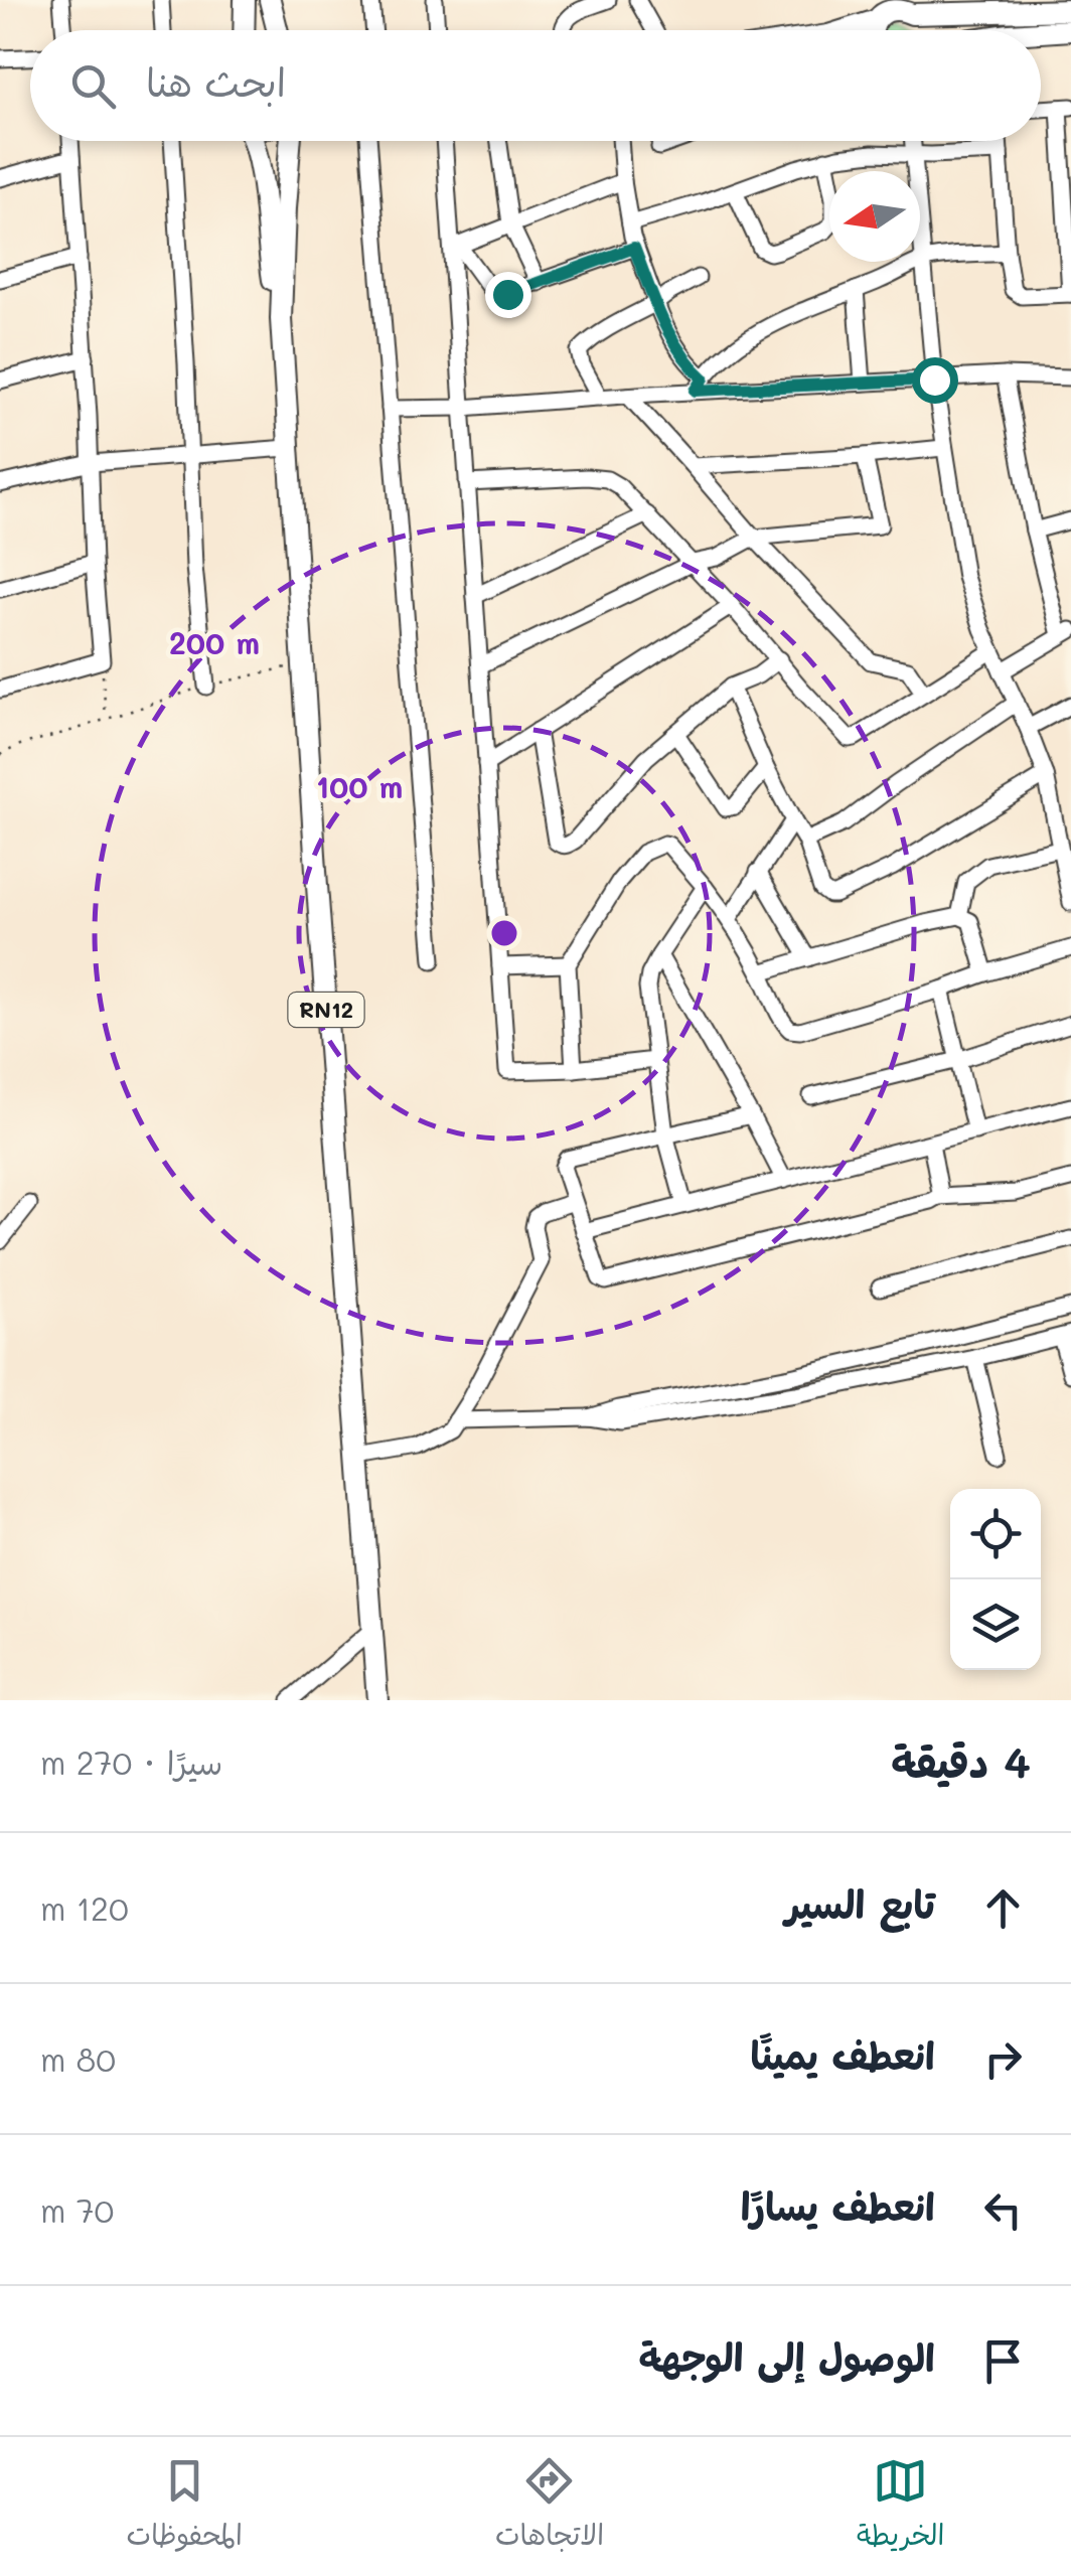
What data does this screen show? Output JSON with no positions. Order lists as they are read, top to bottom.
{
  "streets": {
    "main road": ["RN12"]
  },
  "north": "left",
  "page": {
    "search": "ابحث هنا",
    "heading": ["4 دقيقة", "سيرًا · 270 m"],
    "list": [
      ["تابع السير", "120 m"],
      ["انعطف يمينًا", "80 m"],
      ["انعطف يسارًا", "70 m"],
      "الوصول إلى الوجهة"
    ],
    "nav": ["الخريطة", "الاتجاهات", "المحفوظات"]
  },
  "rings": ["200 m", "100 m"]
}
